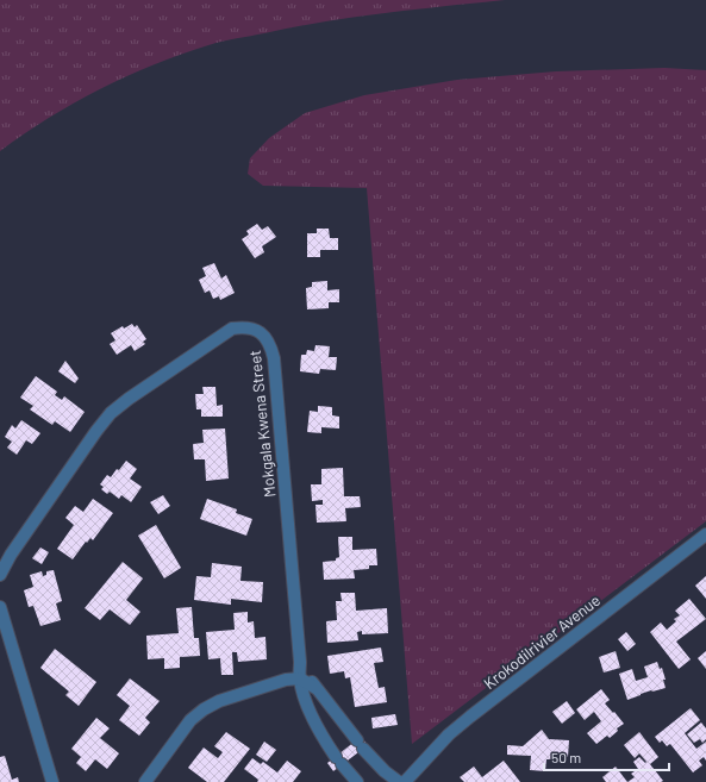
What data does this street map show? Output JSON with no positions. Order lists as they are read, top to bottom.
{
  "streets": {
    "street": ["Mokgala Kwena Street", "Krokodilrivier Avenue"]
  },
  "scale_bar": "50 m"
}
